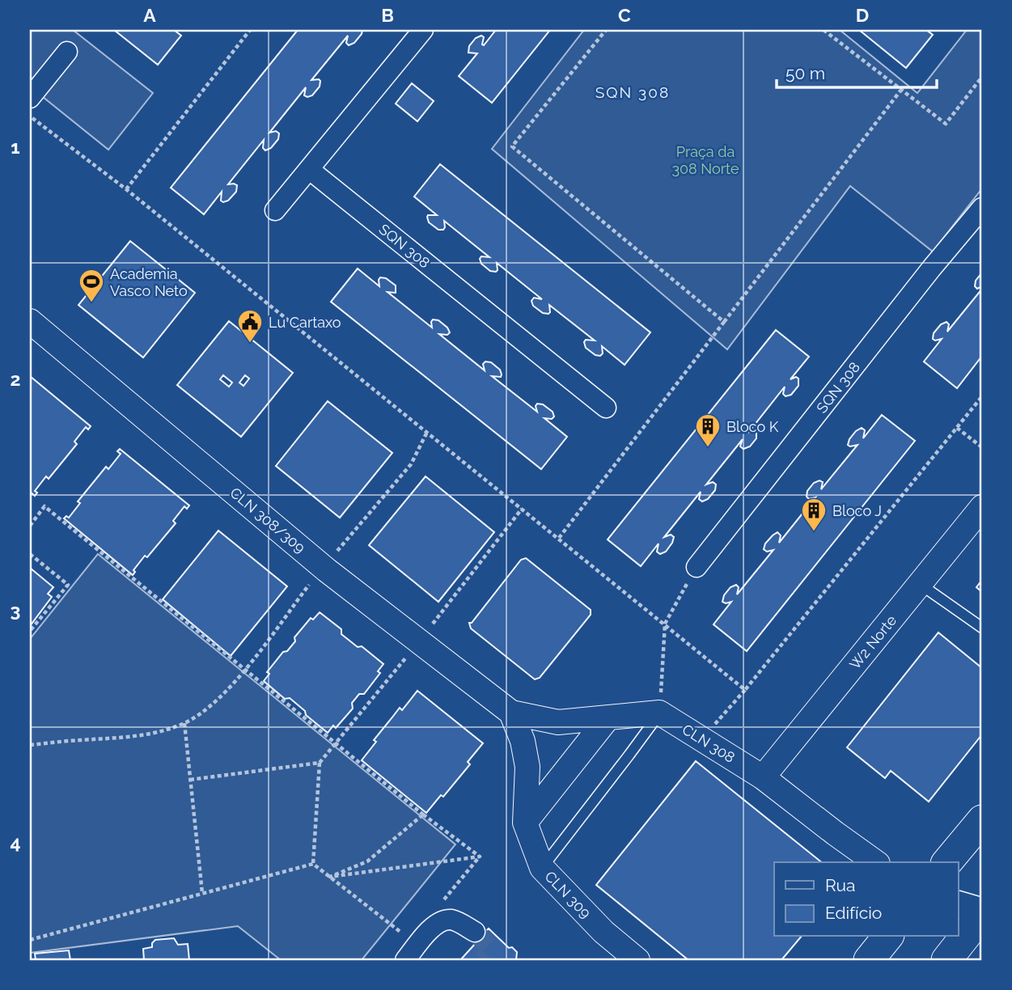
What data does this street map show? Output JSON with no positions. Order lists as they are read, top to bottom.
{
  "streets": {
    "street": [
      "SQN 308",
      "CLN 308/309",
      "W2 Norte",
      "CLN 308",
      "CLN 309"
    ]
  },
  "crossings": [
    ["CLN 308/309", "CLN 309"],
    ["W2 Norte", "CLN 308"]
  ],
  "districts": ["SQN 308"],
  "parks": ["Praça da 308 Norte"],
  "places": {
    "sports": ["Academia Vasco Neto"],
    "public building": ["Lu Cartaxo"],
    "building": ["Bloco K", "Bloco J"]
  },
  "legend": ["Rua", "Edifício"],
  "scale_bar": "50 m",
  "grid": {
    "columns": [
      "A",
      "B",
      "C",
      "D"
    ],
    "rows": [
      "1",
      "2",
      "3",
      "4"
    ]
  }
}
